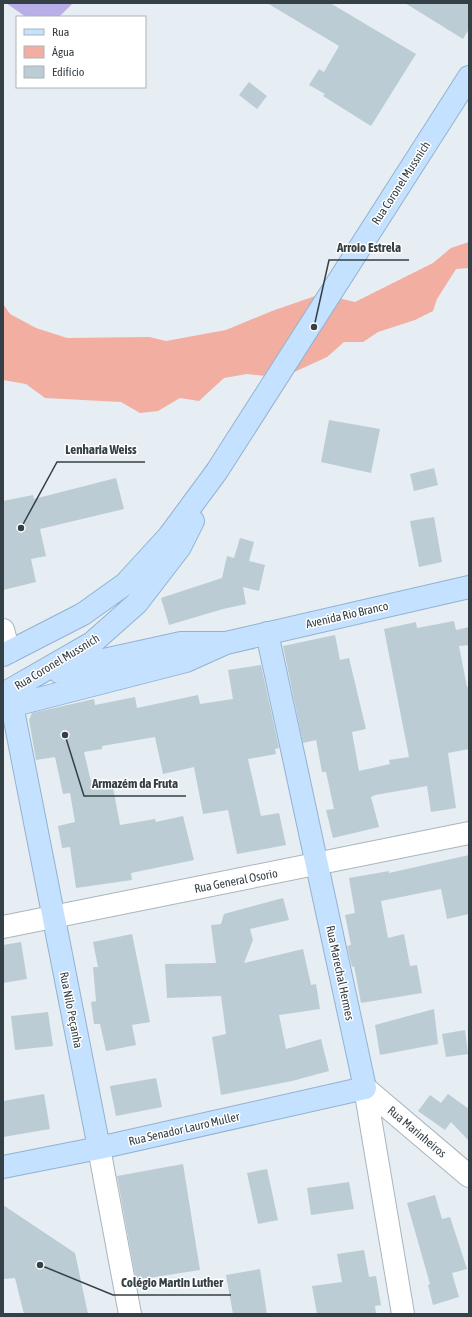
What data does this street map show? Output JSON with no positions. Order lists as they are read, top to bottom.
{
  "streets": {
    "street": [
      "Rua Coronel Mussnich",
      "Avenida Rio Branco",
      "Rua General Osorio",
      "Rua Marechal Hermes",
      "Rua Nilo Peçanha",
      "Rua Senador Lauro Muller",
      "Rua Marinheiros"
    ]
  },
  "crossings": [
    ["Rua Coronel Mussnich", "Avenida Rio Branco"],
    ["Rua Coronel Mussnich", "Rua Nilo Peçanha"],
    ["Avenida Rio Branco", "Rua Marechal Hermes"],
    ["Avenida Rio Branco", "Rua Nilo Peçanha"],
    ["Rua General Osorio", "Rua Marechal Hermes"],
    ["Rua General Osorio", "Rua Nilo Peçanha"],
    ["Rua Marechal Hermes", "Rua Senador Lauro Muller"],
    ["Rua Marechal Hermes", "Rua Marinheiros"],
    ["Rua Nilo Peçanha", "Rua Senador Lauro Muller"],
    ["Rua Senador Lauro Muller", "Rua Marinheiros"]
  ],
  "places": [
    "Arroio Estrela",
    "Lenharia Weiss",
    "Armazém da Fruta",
    "Colégio Martin Luther"
  ],
  "legend": ["Rua", "Água", "Edifício"]
}
